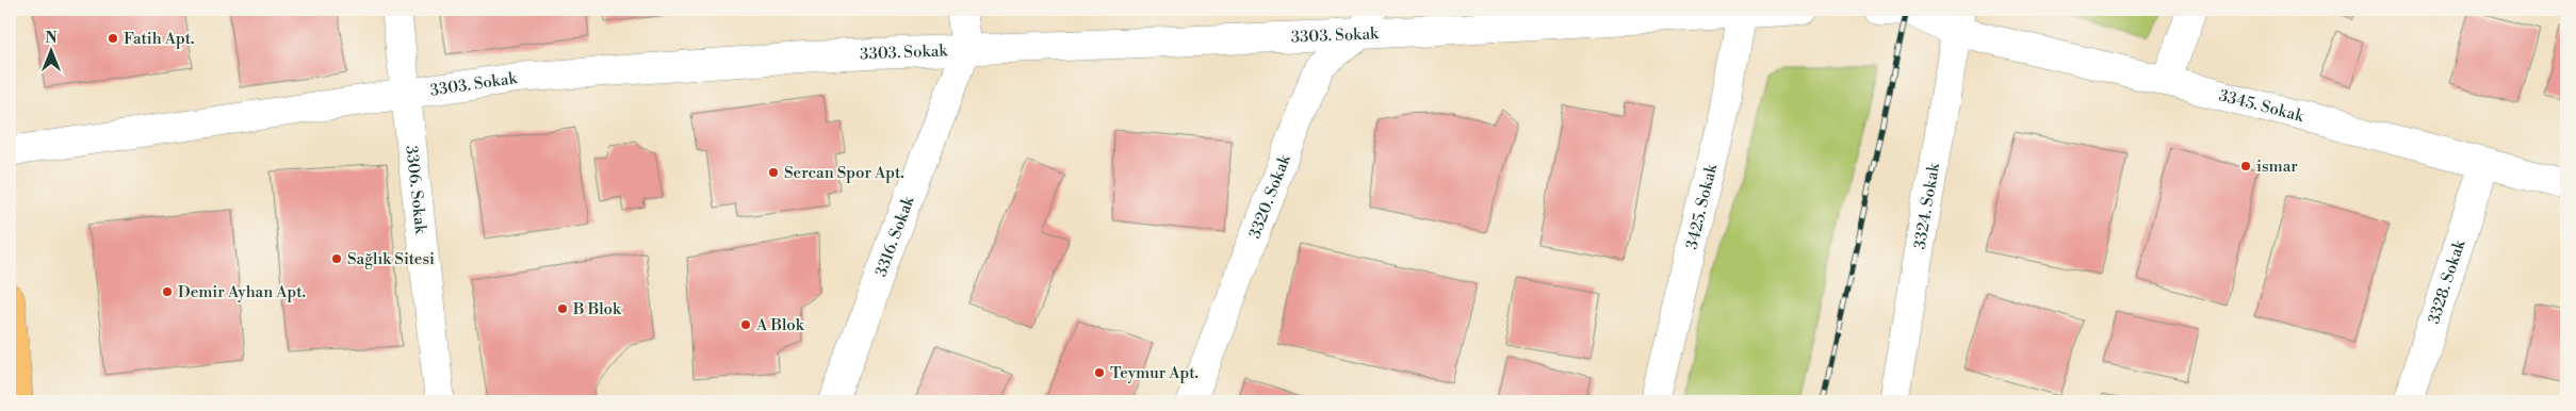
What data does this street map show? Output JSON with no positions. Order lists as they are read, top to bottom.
{
  "streets": {
    "street": [
      "3303. Sokak",
      "3345. Sokak",
      "3306. Sokak",
      "3320. Sokak",
      "3324. Sokak",
      "3425. Sokak",
      "3316. Sokak",
      "3328. Sokak"
    ]
  },
  "crossings": [
    ["3303. Sokak", "3306. Sokak"],
    ["3303. Sokak", "3320. Sokak"],
    ["3303. Sokak", "3425. Sokak"],
    ["3303. Sokak", "3316. Sokak"],
    ["3345. Sokak", "3324. Sokak"],
    ["3345. Sokak", "3328. Sokak"]
  ],
  "places": [
    "Fatih Apt.",
    "ismar",
    "Sercan Spor Apt.",
    "Sağlık Sitesi",
    "Demir Ayhan Apt.",
    "B Blok",
    "A Blok",
    "Teymur Apt."
  ],
  "north": "top"
}
